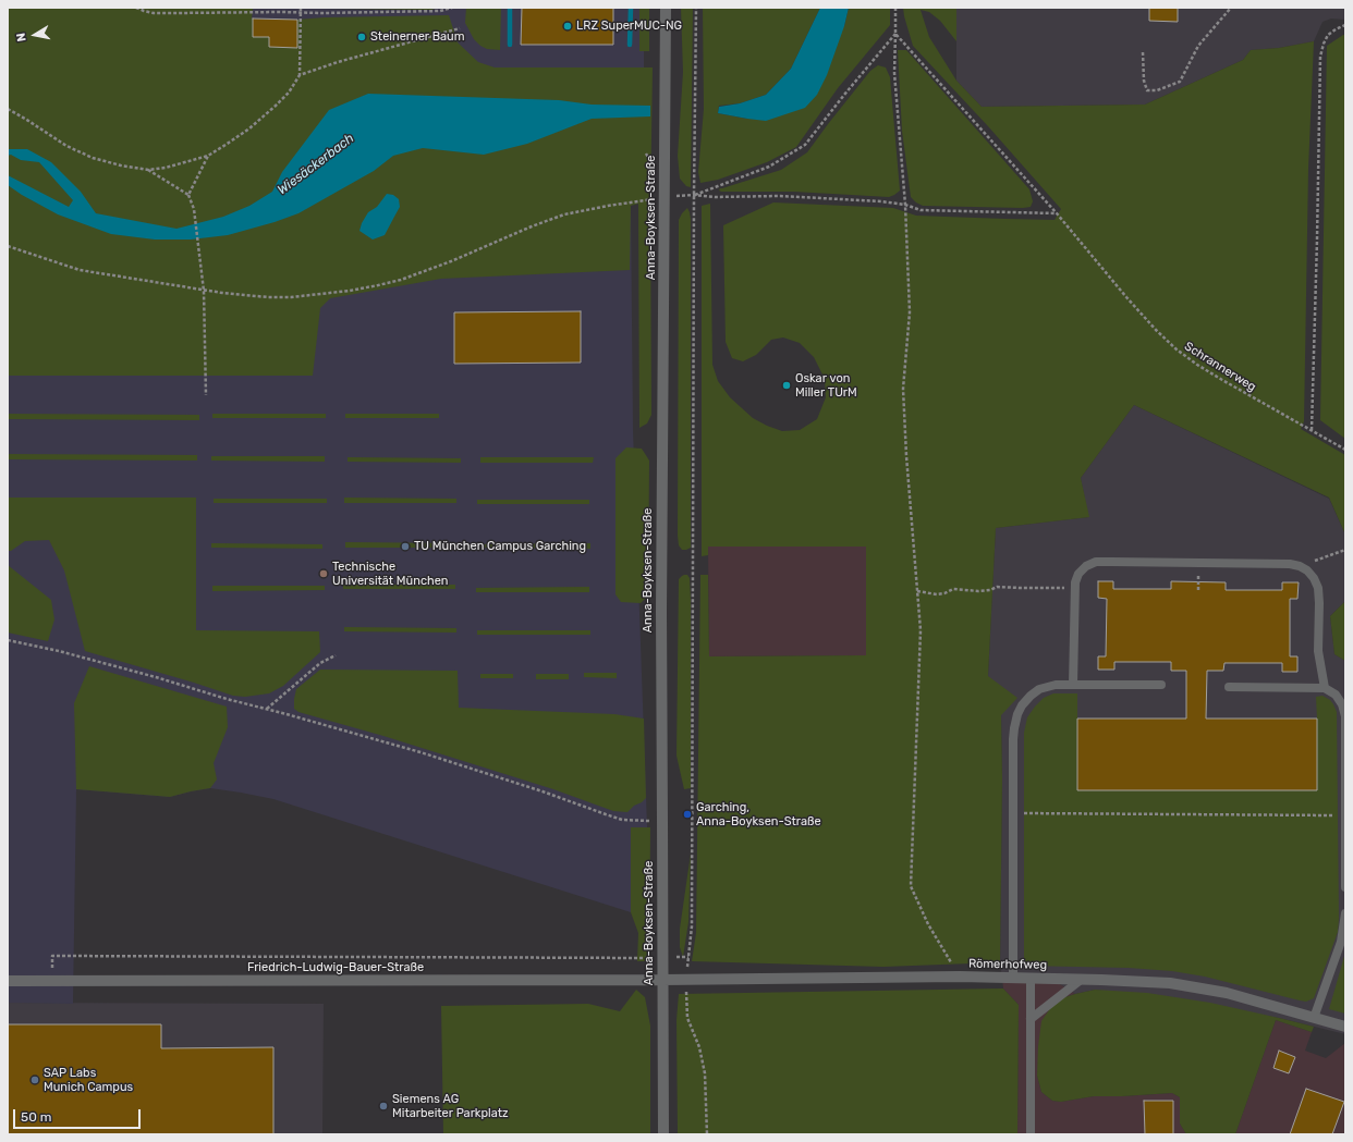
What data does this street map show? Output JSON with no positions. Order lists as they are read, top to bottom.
{
  "streets": {
    "street": ["Anna-Boyksen-Straße", "Römerhofweg", "Friedrich-Ludwig-Bauer-Straße"],
    "path": ["Schrannerweg"]
  },
  "crossings": [
    ["Anna-Boyksen-Straße", "Römerhofweg"],
    ["Anna-Boyksen-Straße", "Friedrich-Ludwig-Bauer-Straße"],
    ["Römerhofweg", "Friedrich-Ludwig-Bauer-Straße"]
  ],
  "water": ["Wiesäckerbach"],
  "places": [
    "LRZ SuperMUC-NG",
    "Steinerner Baum",
    "Oskar von Miller TUrM",
    "TU München Campus Garching",
    "Technische Universität München",
    "Garching, Anna-Boyksen-Straße",
    "SAP Labs Munich Campus",
    "Siemens AG Mitarbeiter Parkplatz"
  ],
  "scale_bar": "50 m",
  "north": "left"
}
